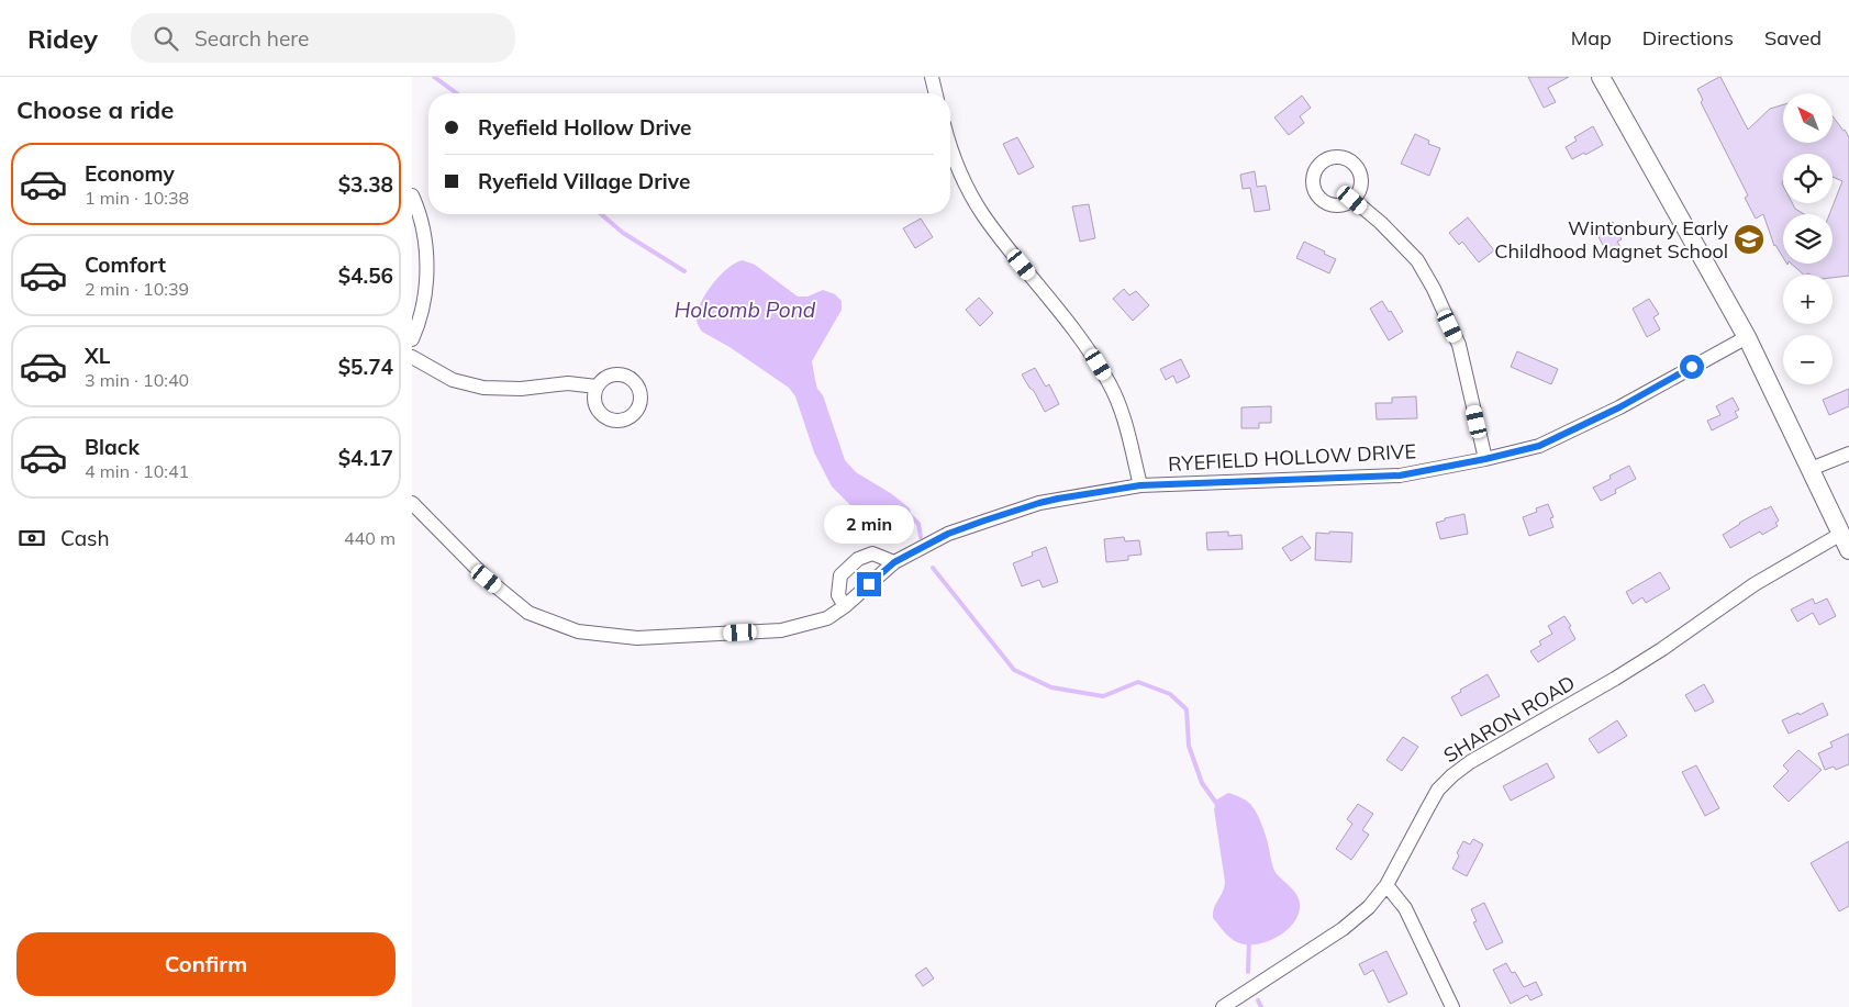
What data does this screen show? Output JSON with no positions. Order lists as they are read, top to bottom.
{
  "streets": {
    "street": ["RYEFIELD HOLLOW DRIVE", "SHARON ROAD"]
  },
  "water": ["Holcomb Pond"],
  "places": {
    "school or university": ["Wintonbury Early Childhood Magnet School"]
  },
  "north": "top left",
  "page": {
    "header": "Ridey",
    "search": "Search here",
    "nav": ["Map", "Directions", "Saved"],
    "heading": "Choose a ride",
    "map_buttons": ["+", "−"],
    "banner": ["Ryefield Hollow Drive", "Ryefield Village Drive"],
    "list": [
      {
        "name": "Economy",
        "note": "1 min · 10:38",
        "value": "$3.38"
      },
      {
        "name": "Comfort",
        "note": "2 min · 10:39",
        "value": "$4.56"
      },
      {
        "name": "XL",
        "note": "3 min · 10:40",
        "value": "$5.74"
      },
      {
        "name": "Black",
        "note": "4 min · 10:41",
        "value": "$4.17"
      }
    ],
    "bubble": "2 min",
    "pay": ["Cash", "440 m"],
    "buttons": "Confirm"
  }
}
